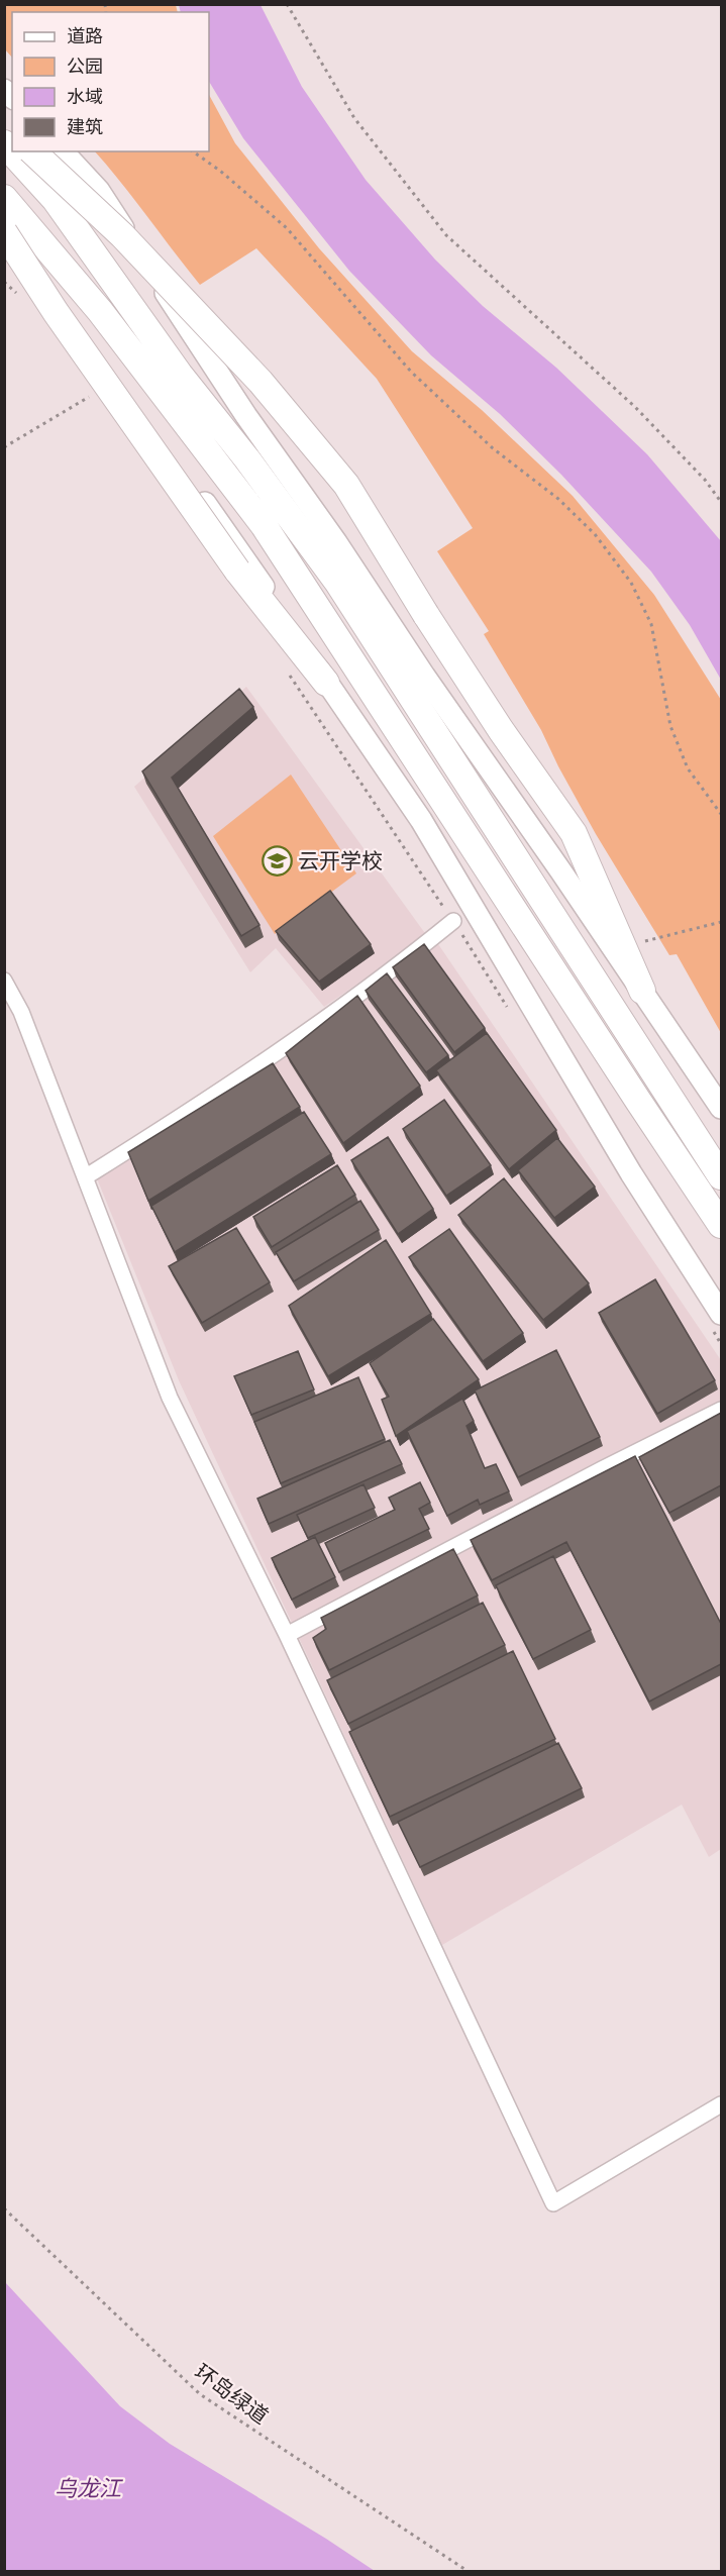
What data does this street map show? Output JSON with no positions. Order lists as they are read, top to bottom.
{
  "streets": {
    "path": ["环岛绿道"]
  },
  "water": ["乌龙江"],
  "places": {
    "school or university": ["云开学校"]
  },
  "legend": [
    "道路",
    "公园",
    "水域",
    "建筑"
  ]
}
